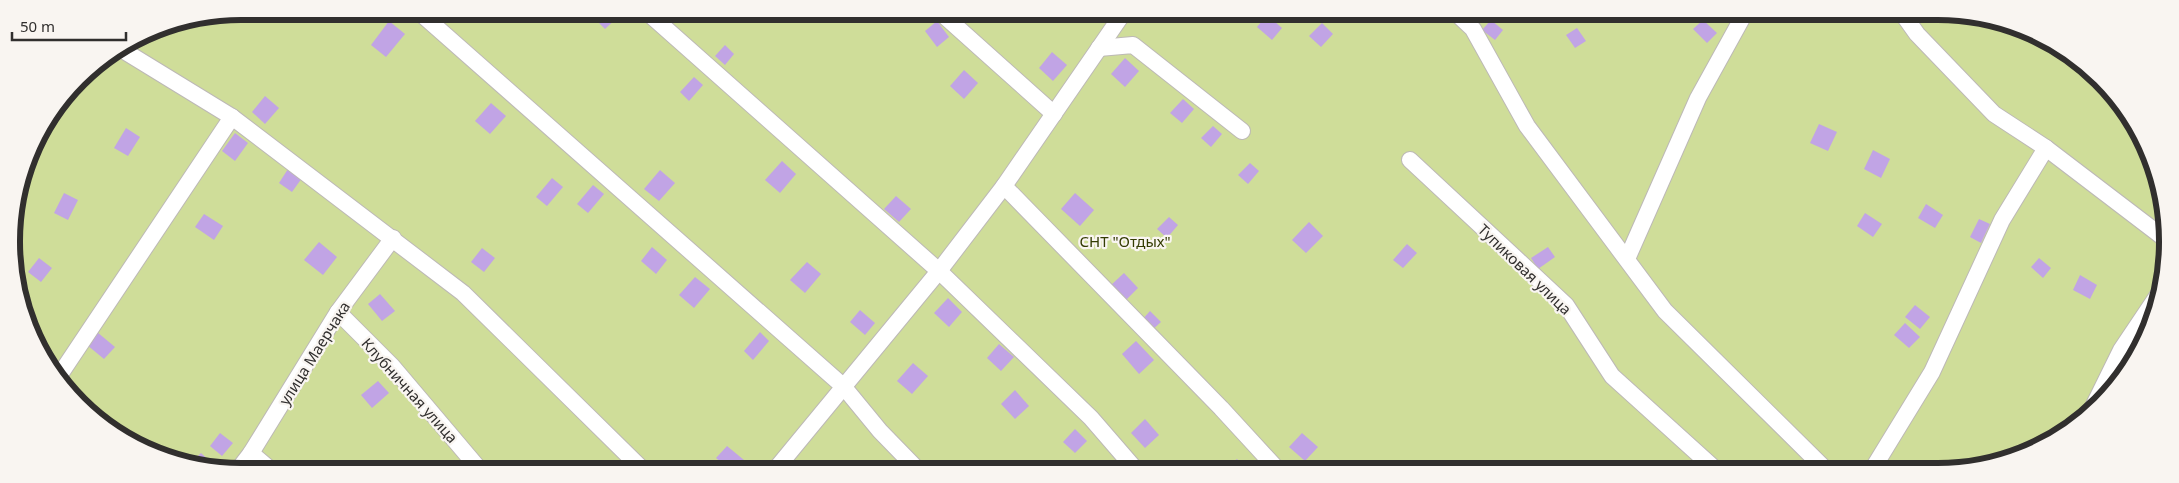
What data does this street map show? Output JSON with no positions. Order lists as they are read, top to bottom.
{
  "streets": {
    "street": ["Тупиковая улица", "улица Маерчака", "Клубничная улица"]
  },
  "crossings": [
    ["улица Маерчака", "Клубничная улица"]
  ],
  "parks": ["СНТ \"Отдых\""],
  "scale_bar": "50 m"
}
